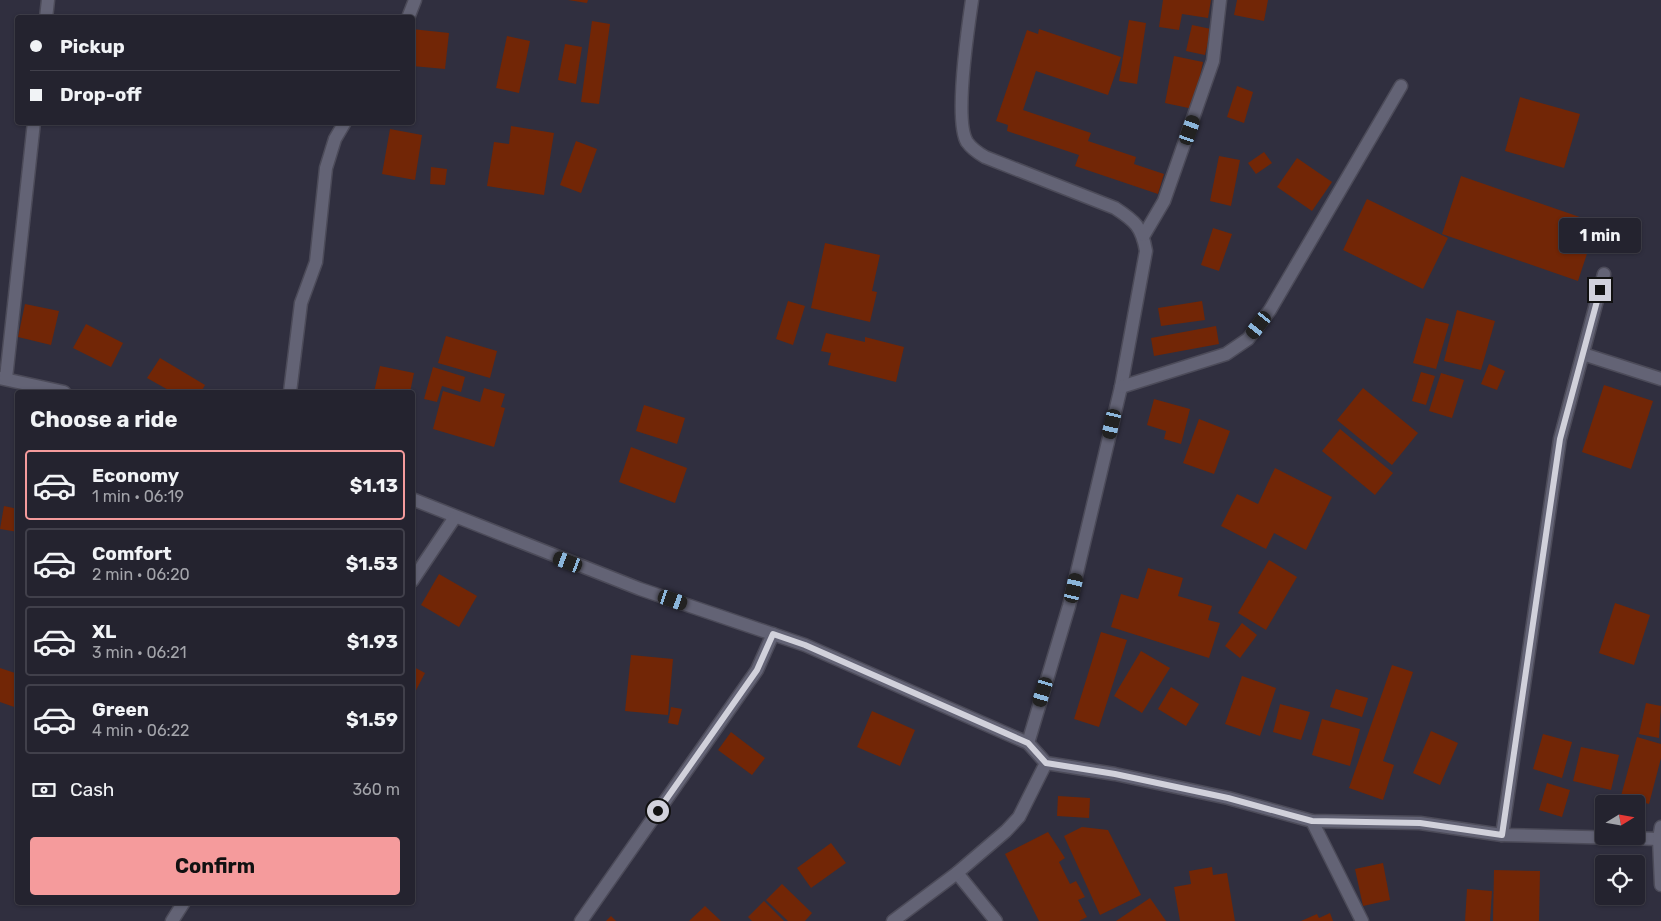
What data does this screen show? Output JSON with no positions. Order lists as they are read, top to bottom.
{
  "north": "right",
  "page": {
    "banner": ["Pickup", "Drop-off"],
    "bubble": "1 min",
    "heading": "Choose a ride",
    "list": [
      {
        "name": "Economy",
        "note": "1 min · 06:19",
        "value": "$1.13"
      },
      {
        "name": "Comfort",
        "note": "2 min · 06:20",
        "value": "$1.53"
      },
      {
        "name": "XL",
        "note": "3 min · 06:21",
        "value": "$1.93"
      },
      {
        "name": "Green",
        "note": "4 min · 06:22",
        "value": "$1.59"
      }
    ],
    "pay": ["Cash", "360 m"],
    "buttons": "Confirm"
  }
}
